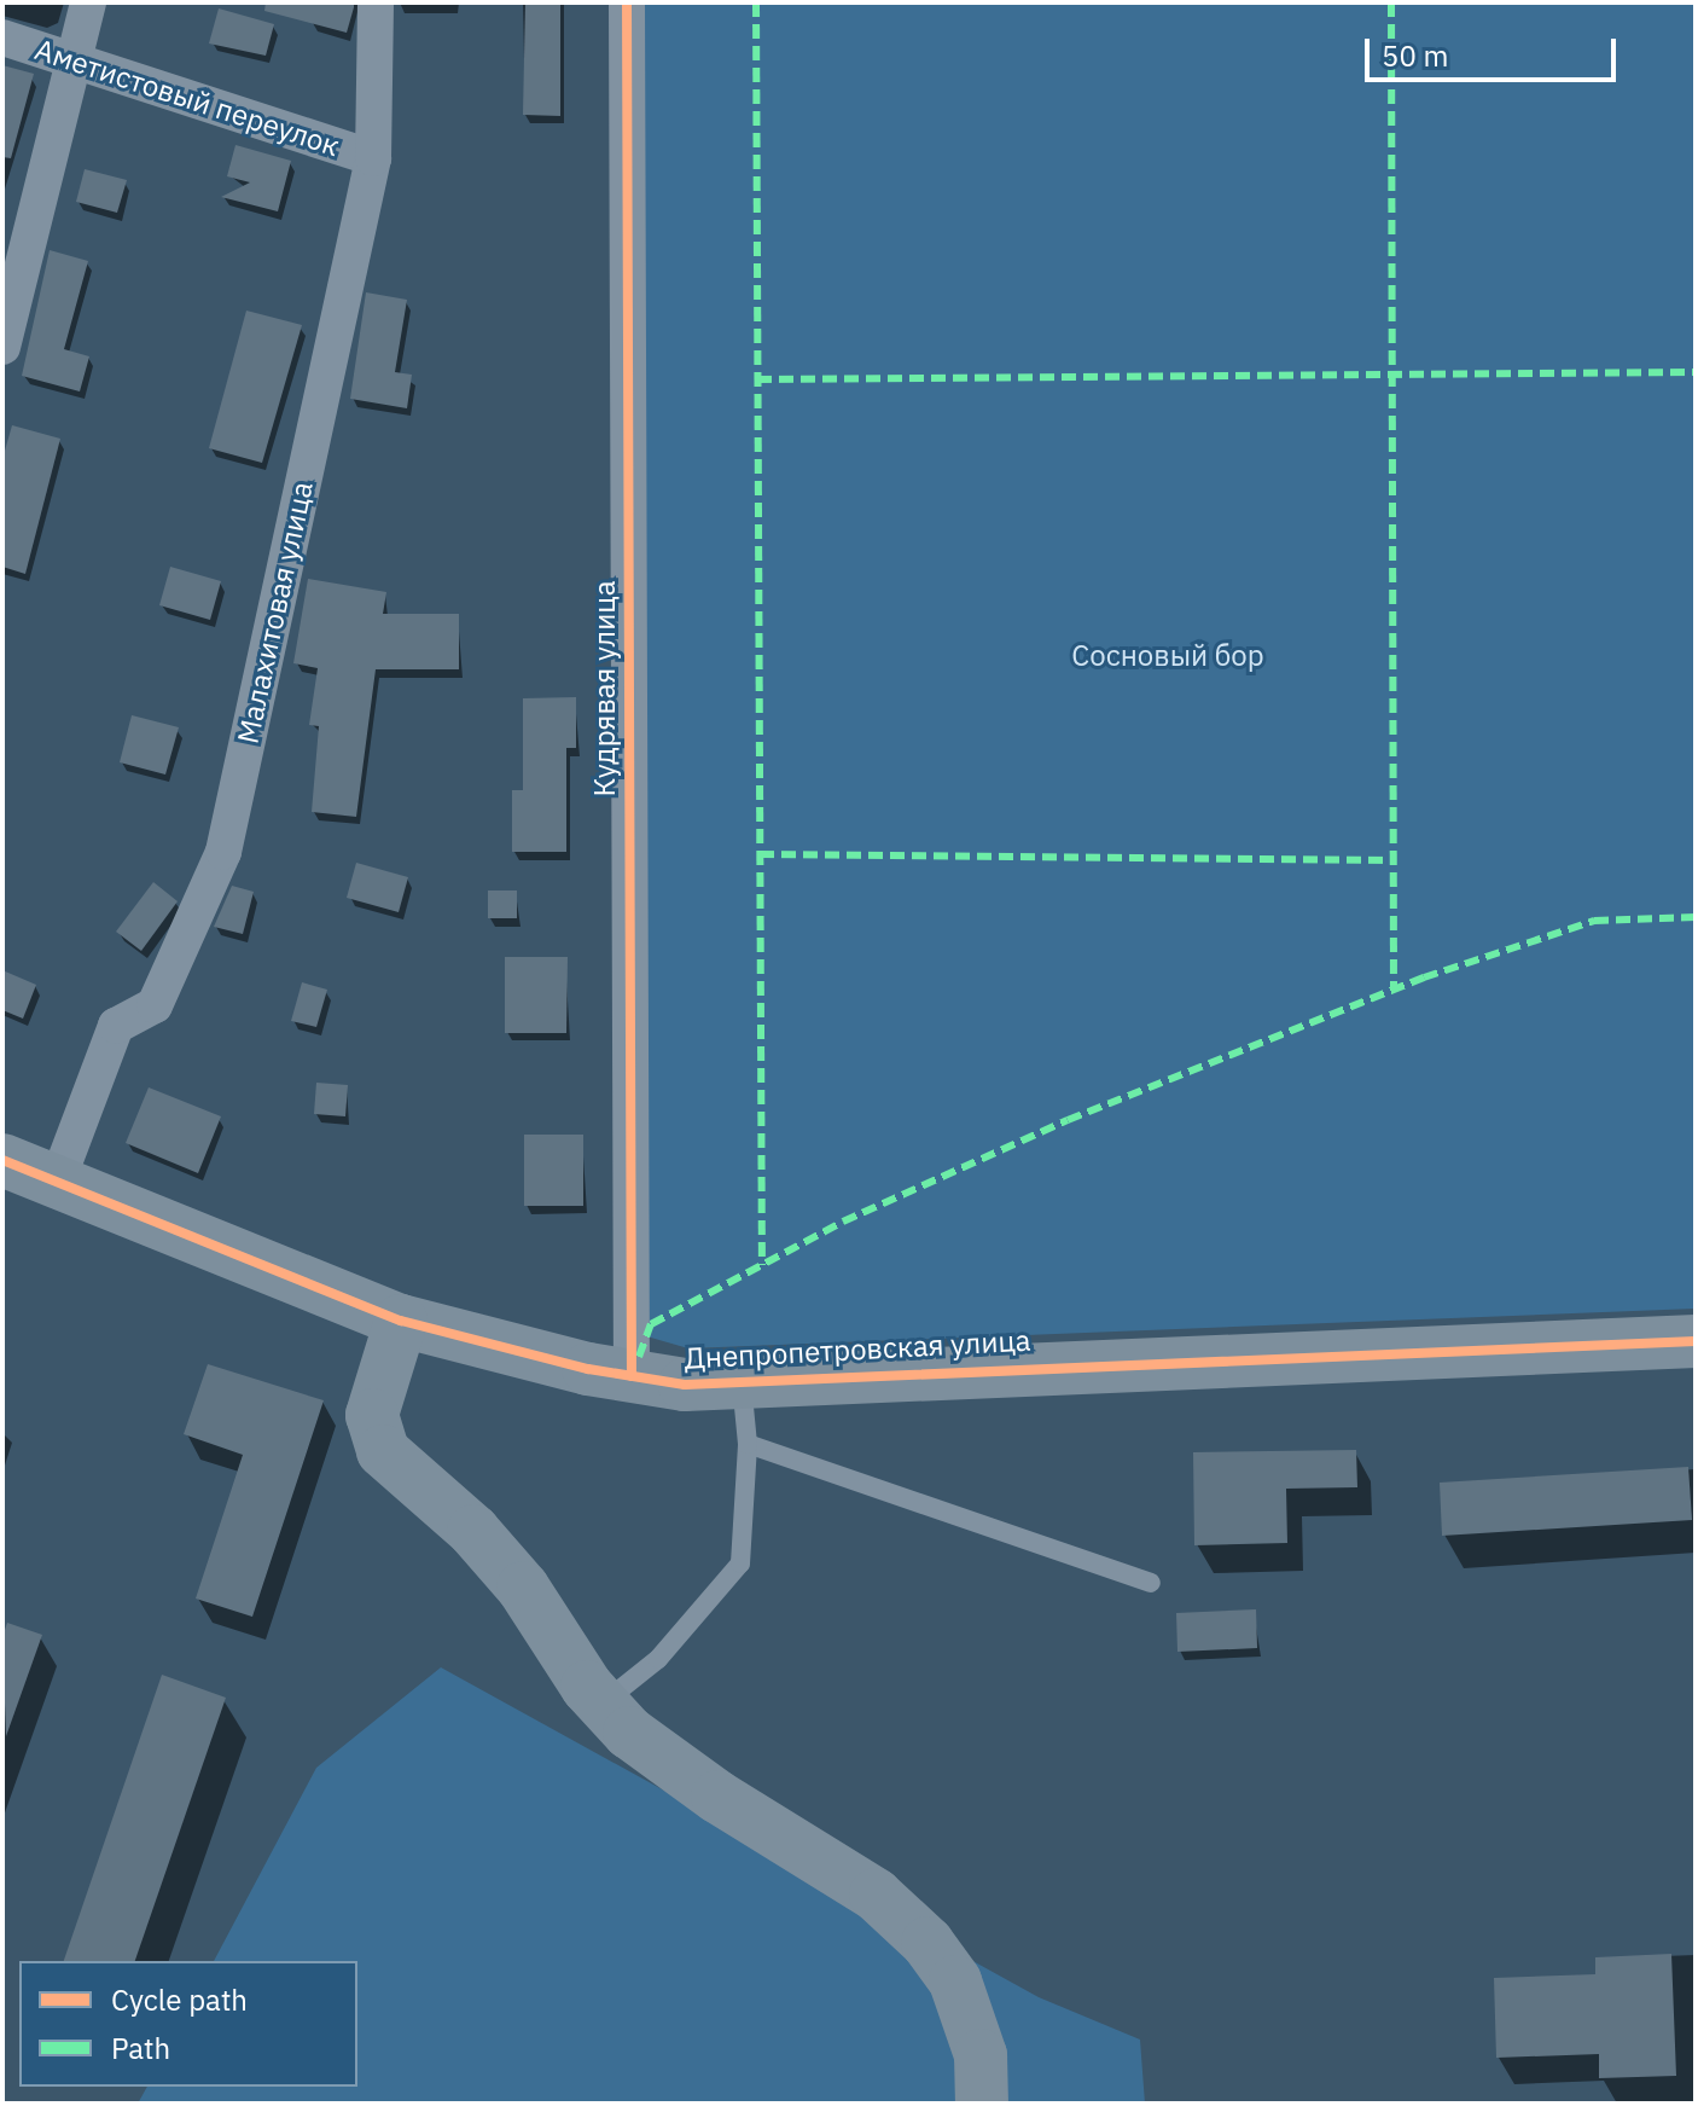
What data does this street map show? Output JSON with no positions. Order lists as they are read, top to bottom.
{
  "streets": {
    "street": [
      "Аметистовый переулок",
      "Малахитовая улица",
      "Кудрявая улица",
      "Днепропетровская улица"
    ]
  },
  "crossings": [
    ["Аметистовый переулок", "Малахитовая улица"],
    ["Малахитовая улица", "Днепропетровская улица"],
    ["Кудрявая улица", "Днепропетровская улица"]
  ],
  "parks": ["Сосновый бор"],
  "legend": ["Cycle path", "Path"],
  "scale_bar": "50 m"
}
